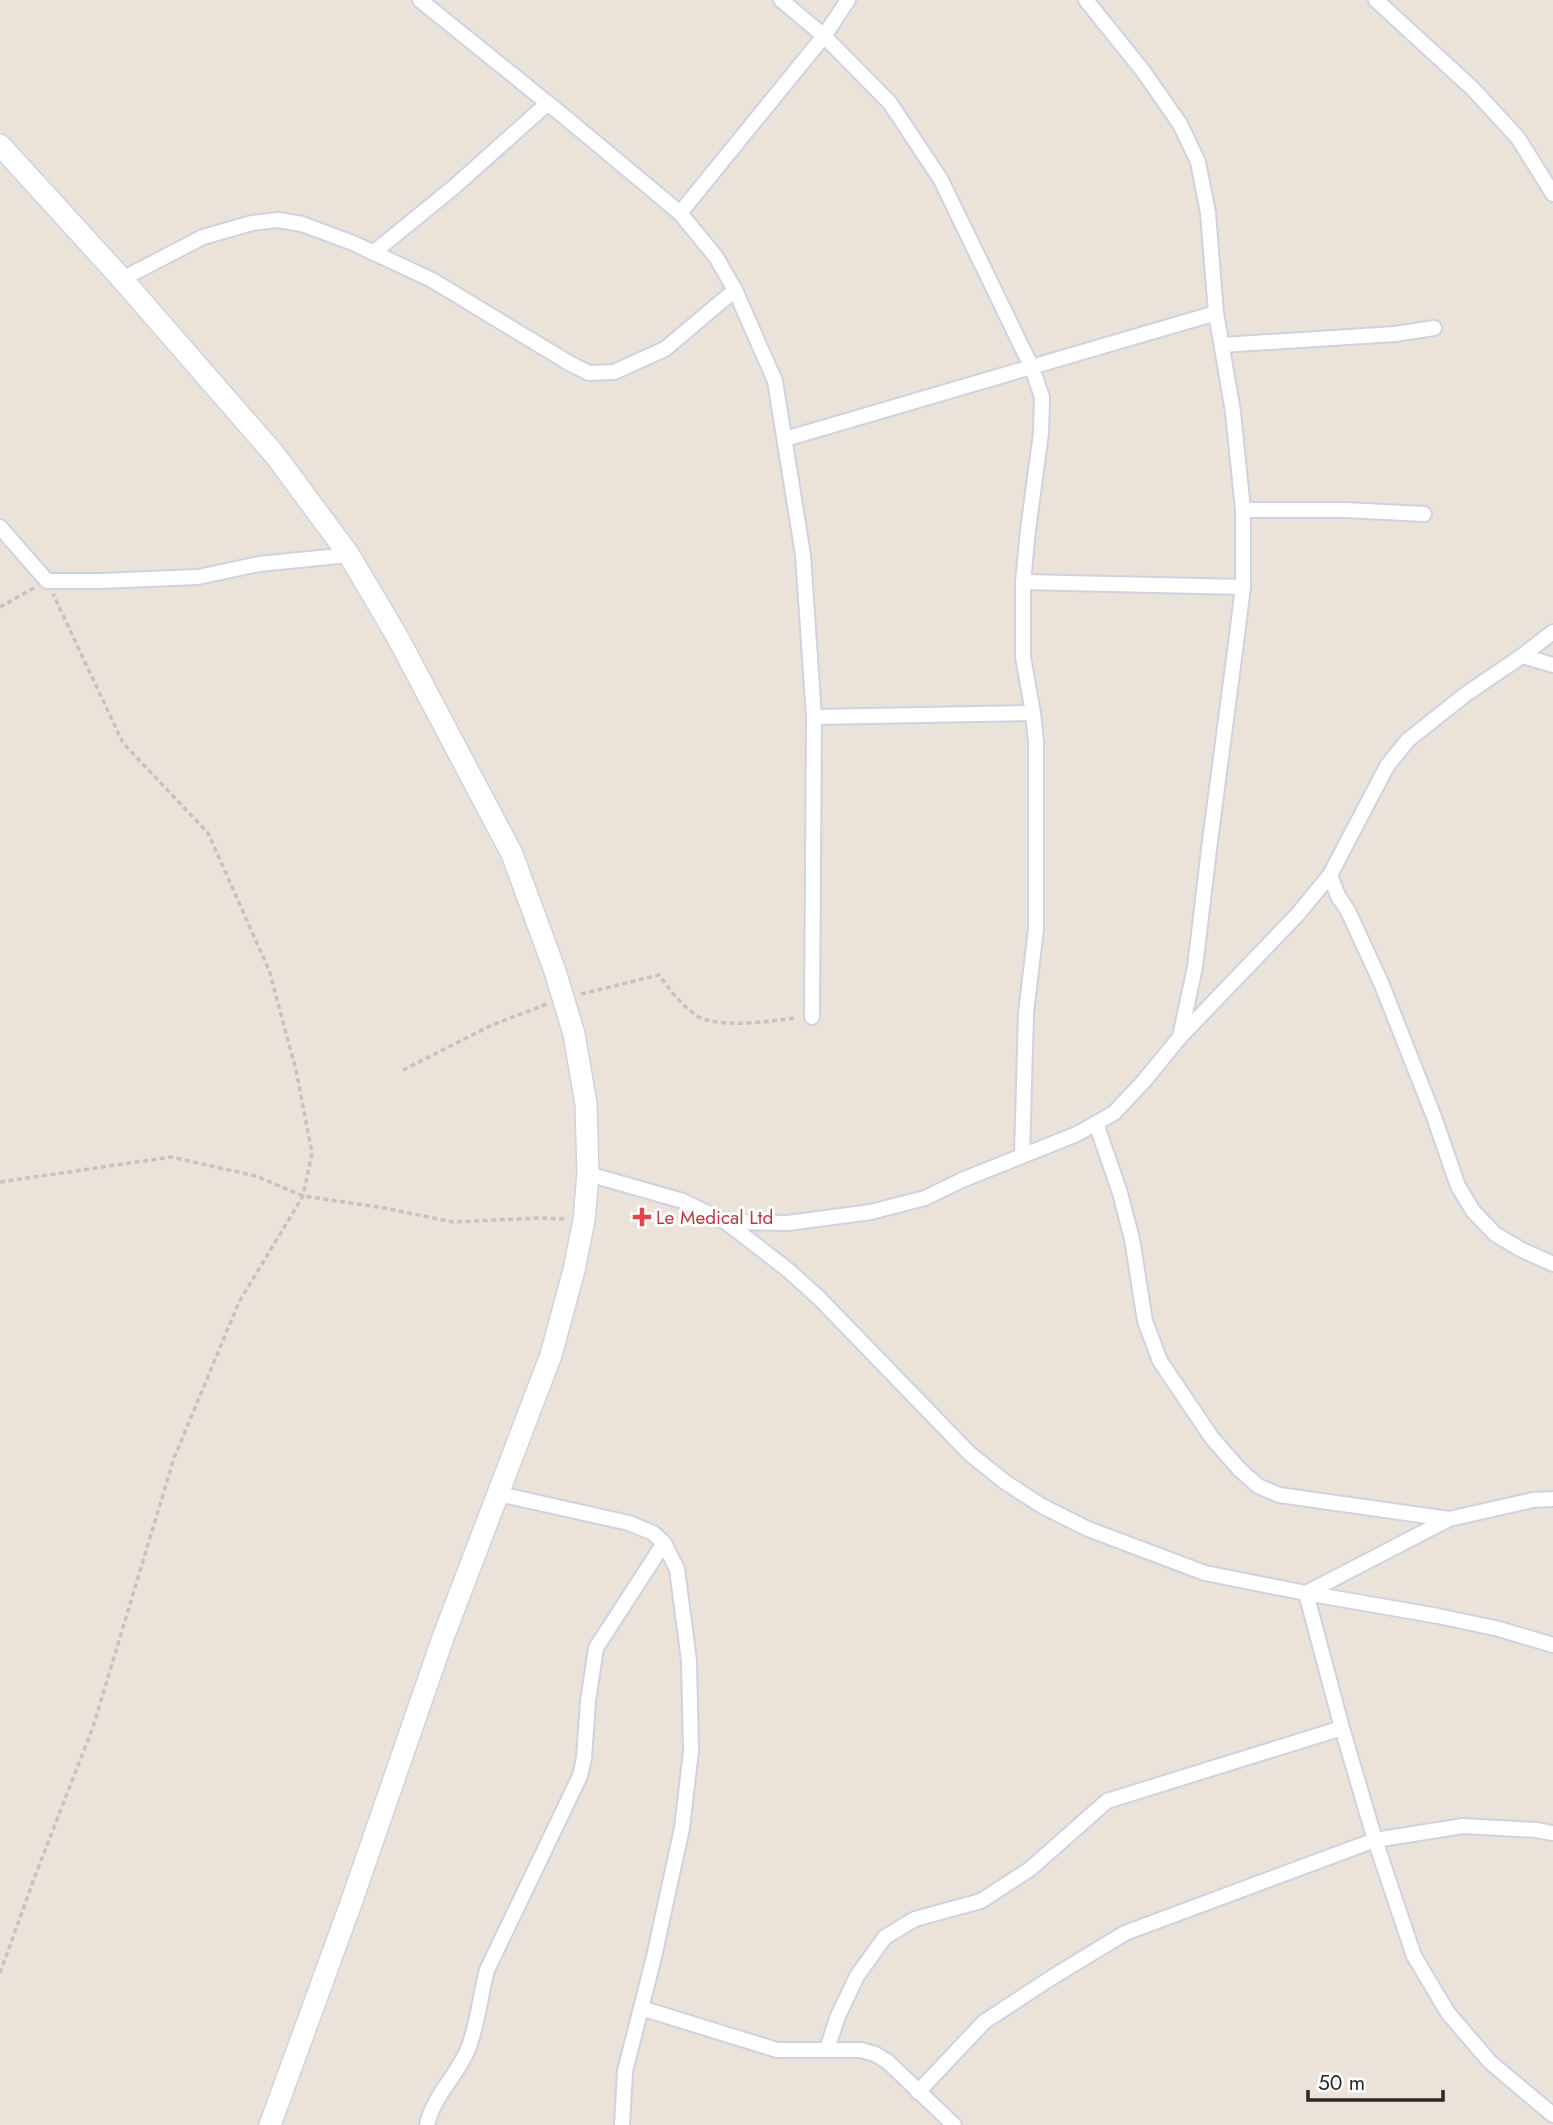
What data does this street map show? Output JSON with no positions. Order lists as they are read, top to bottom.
{
  "places": {
    "health": ["Le Medical Ltd"]
  },
  "scale_bar": "50 m"
}
